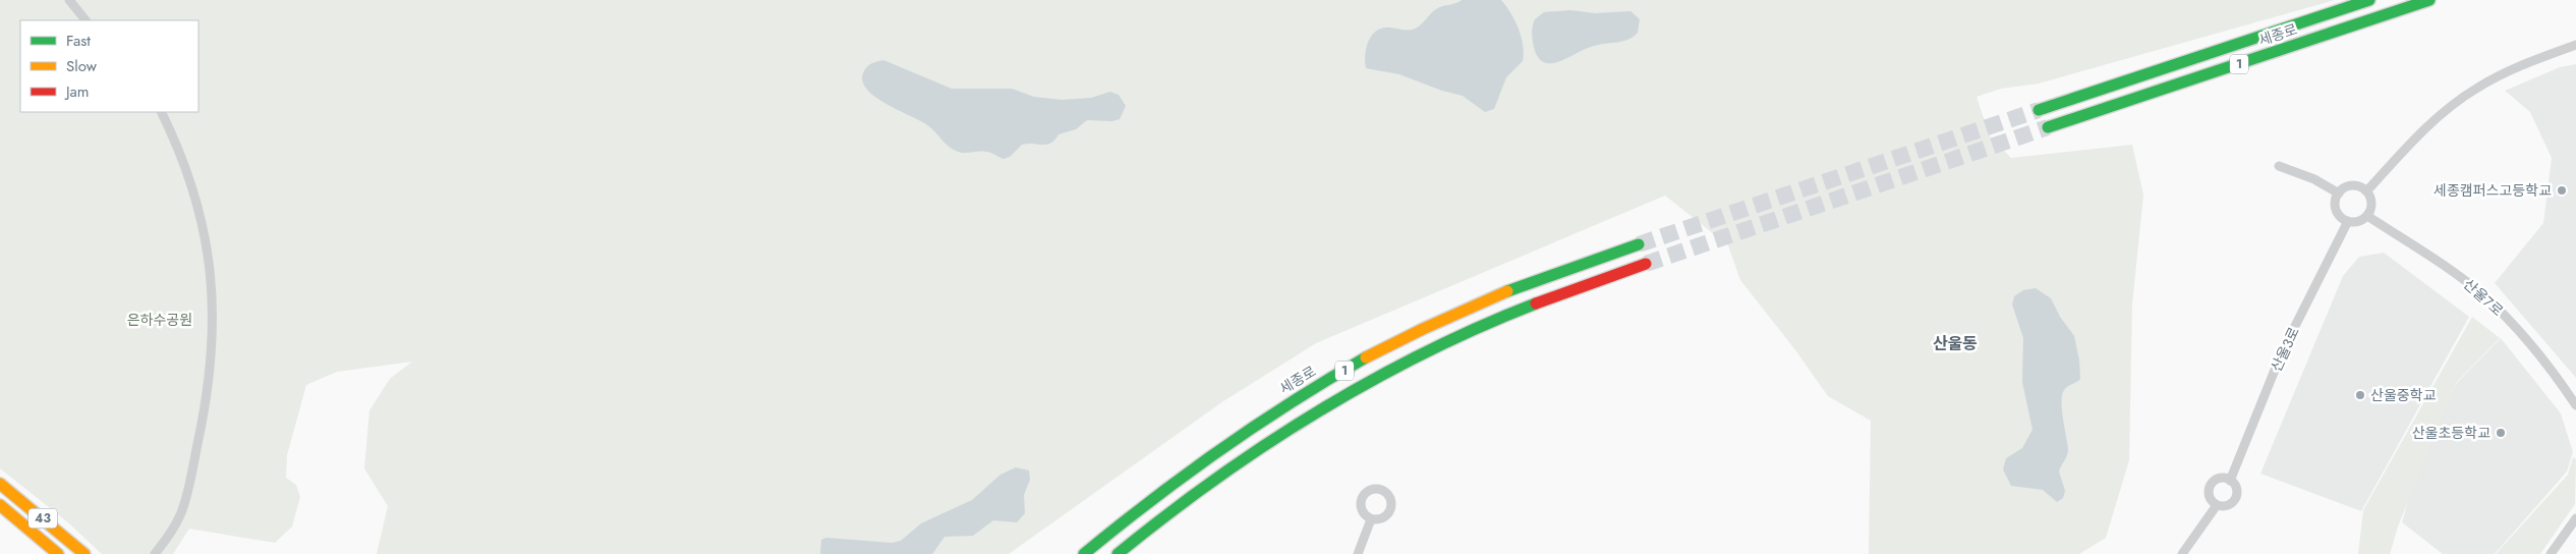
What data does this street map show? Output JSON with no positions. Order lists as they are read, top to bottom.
{
  "streets": {
    "highway": ["세종로", "1", "43"],
    "street": ["산울7로", "산울3로"]
  },
  "crossings": [
    ["산울7로", "산울3로"]
  ],
  "districts": ["산울동"],
  "parks": ["은하수공원"],
  "places": ["세종캠퍼스고등학교", "산울중학교", "산울초등학교"],
  "legend": ["Fast", "Slow", "Jam"]
}
